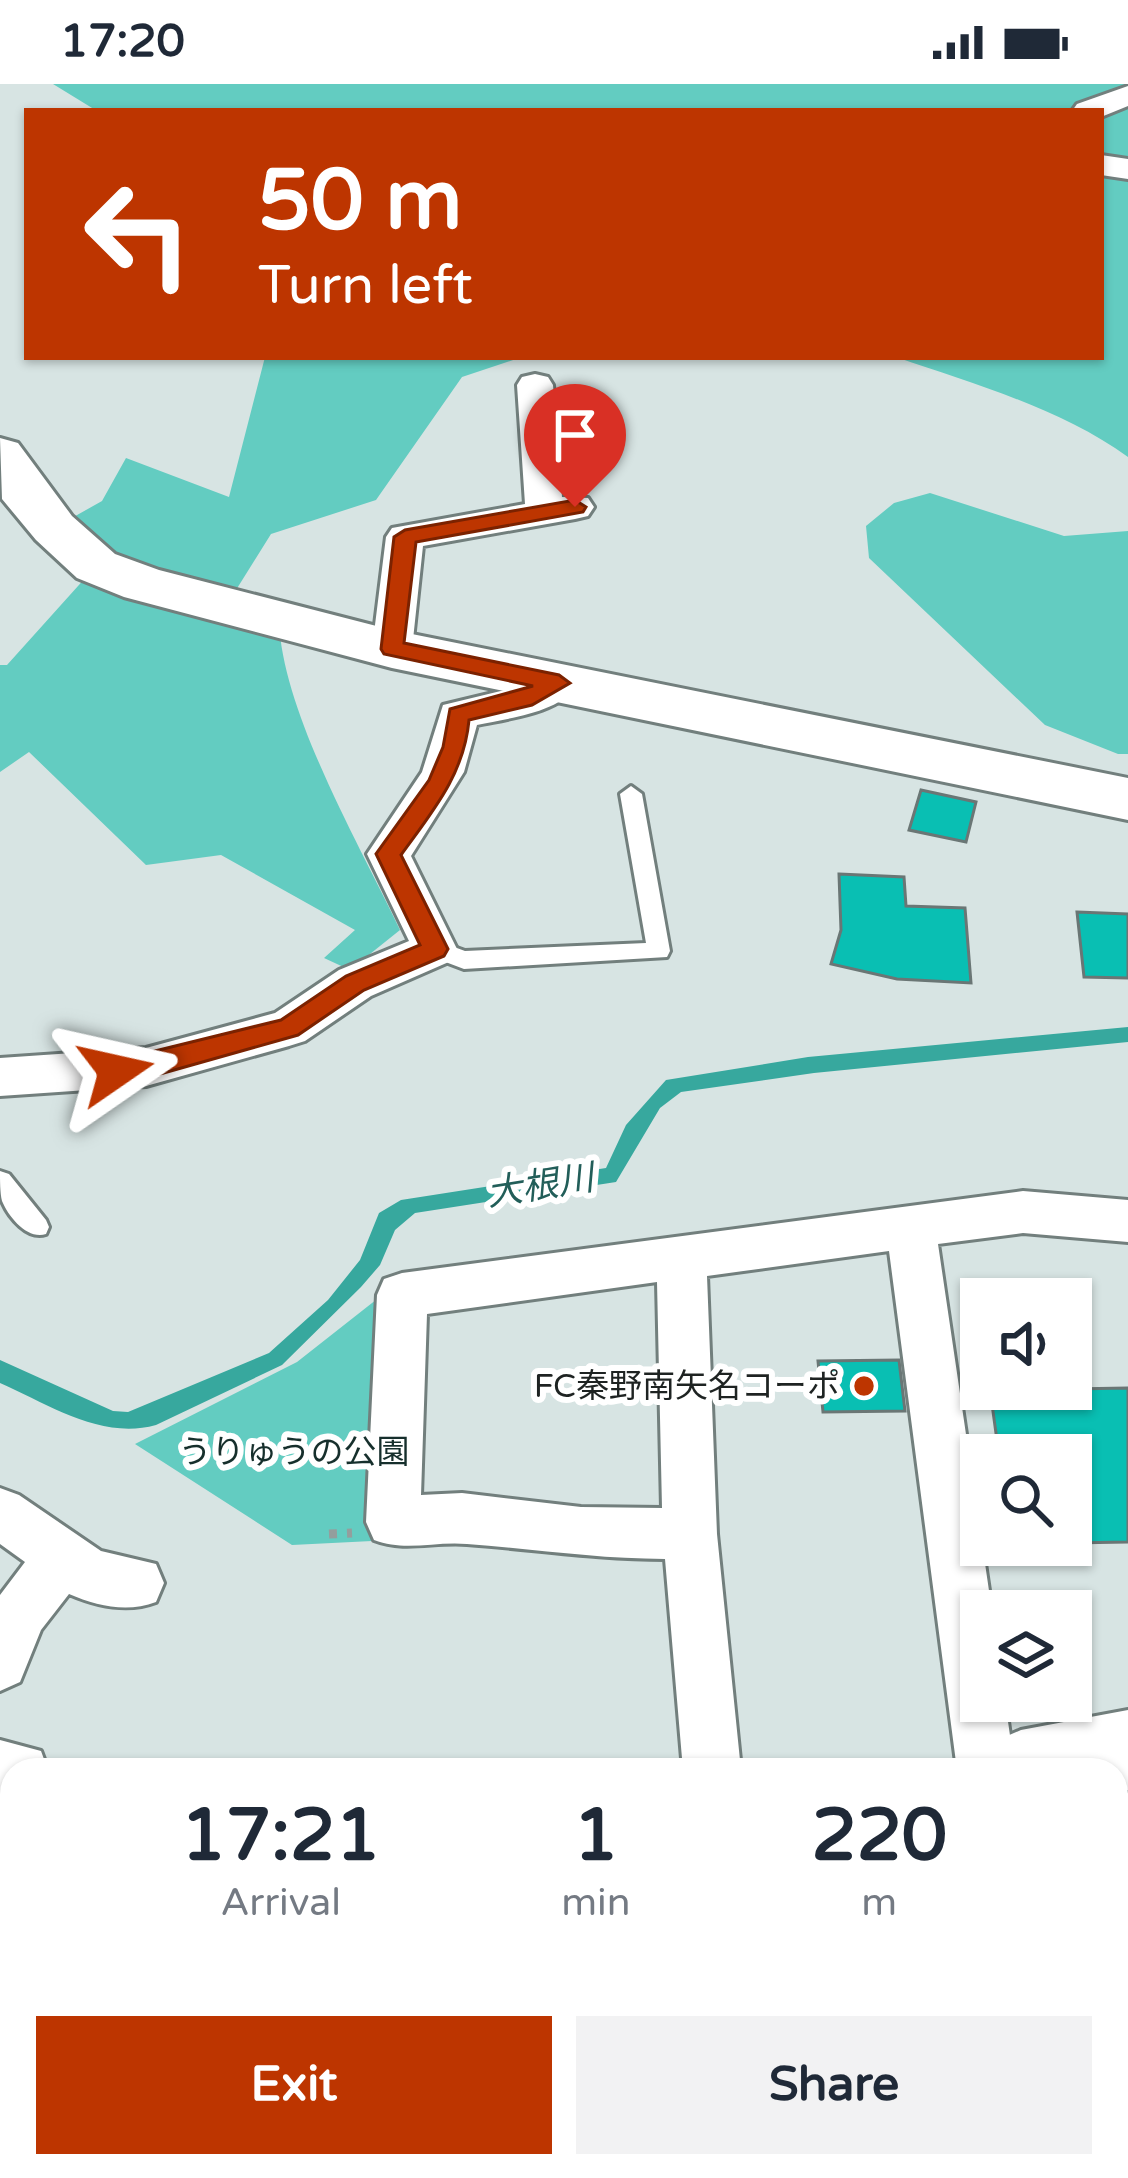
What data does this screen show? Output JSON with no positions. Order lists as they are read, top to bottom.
{
  "water": ["大根川"],
  "parks": ["うりゅうの公園"],
  "places": ["FC秦野南矢名コーポ"],
  "page": {
    "status": "17:20",
    "turn": ["50 m", "Turn left"],
    "eta": [
      "17:21",
      "Arrival",
      "1",
      "min",
      "220",
      "m"
    ],
    "buttons": ["Exit", "Share"]
  }
}
